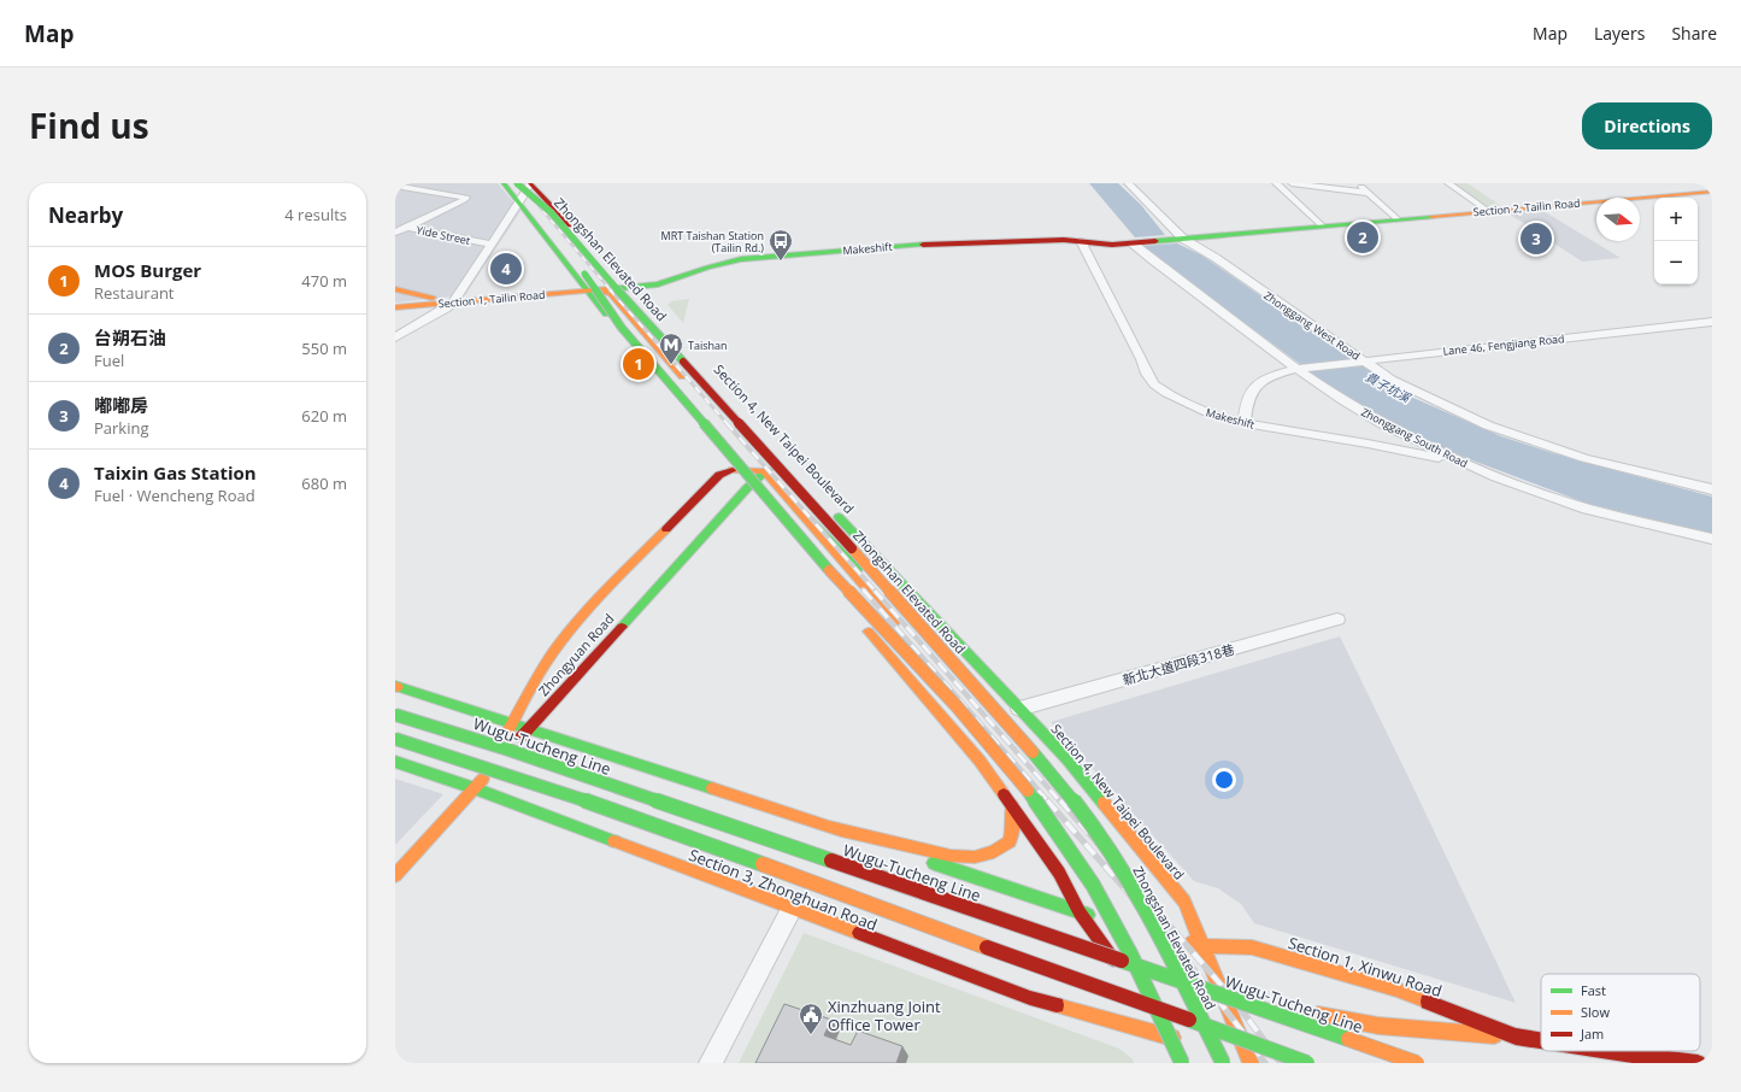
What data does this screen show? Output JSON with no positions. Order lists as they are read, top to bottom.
{
  "streets": {
    "main road": [
      "Section 2, Tailin Road",
      "Makeshift",
      "Zhongshan Elevated Road",
      "Section 1, Tailin Road",
      "Section 4, New Taipei Boulevard",
      "Zhongyuan Road",
      "Wugu-Tucheng Line",
      "Section 3, Zhonghuan Road",
      "Section 1, Xinwu Road"
    ],
    "street": [
      "Yide Street",
      "Zhonggang West Road",
      "Lane 46, Fengjiang Road",
      "Zhonggang South Road",
      "新北大道四段318巷"
    ]
  },
  "crossings": [
    ["Makeshift", "Lane 46, Fengjiang Road"],
    ["Makeshift", "Zhonggang South Road"],
    ["Makeshift", "Section 4, New Taipei Boulevard"],
    ["Zhonggang West Road", "Lane 46, Fengjiang Road"],
    ["Lane 46, Fengjiang Road", "Zhonggang South Road"],
    ["Section 4, New Taipei Boulevard", "Zhongyuan Road"],
    ["Section 4, New Taipei Boulevard", "新北大道四段318巷"],
    ["Section 4, New Taipei Boulevard", "Section 1, Xinwu Road"],
    ["Zhongyuan Road", "Section 3, Zhonghuan Road"]
  ],
  "water": ["貴子坑溪"],
  "places": {
    "bus stop": ["MRT Taishan Station (Tailin Rd.)"],
    "metro station": ["Taishan"],
    "public building": ["Xinzhuang Joint Office Tower"]
  },
  "legend": ["Fast", "Slow", "Jam"],
  "north": "right",
  "page": {
    "header": "Map",
    "nav": ["Map", "Layers", "Share"],
    "title": "Find us",
    "buttons": "Directions",
    "heading": ["Nearby", "4 results"],
    "map_buttons": ["+", "−"],
    "pins": [
      "2",
      "3",
      "4",
      "1"
    ],
    "list": [
      {
        "mark": "1",
        "name": "MOS Burger",
        "note": "Restaurant",
        "value": "470 m"
      },
      {
        "mark": "2",
        "name": "台朔石油",
        "note": "Fuel",
        "value": "550 m"
      },
      {
        "mark": "3",
        "name": "嘟嘟房",
        "note": "Parking",
        "value": "620 m"
      },
      {
        "mark": "4",
        "name": "Taixin Gas Station",
        "note": "Fuel · Wencheng Road",
        "value": "680 m"
      }
    ]
  }
}
